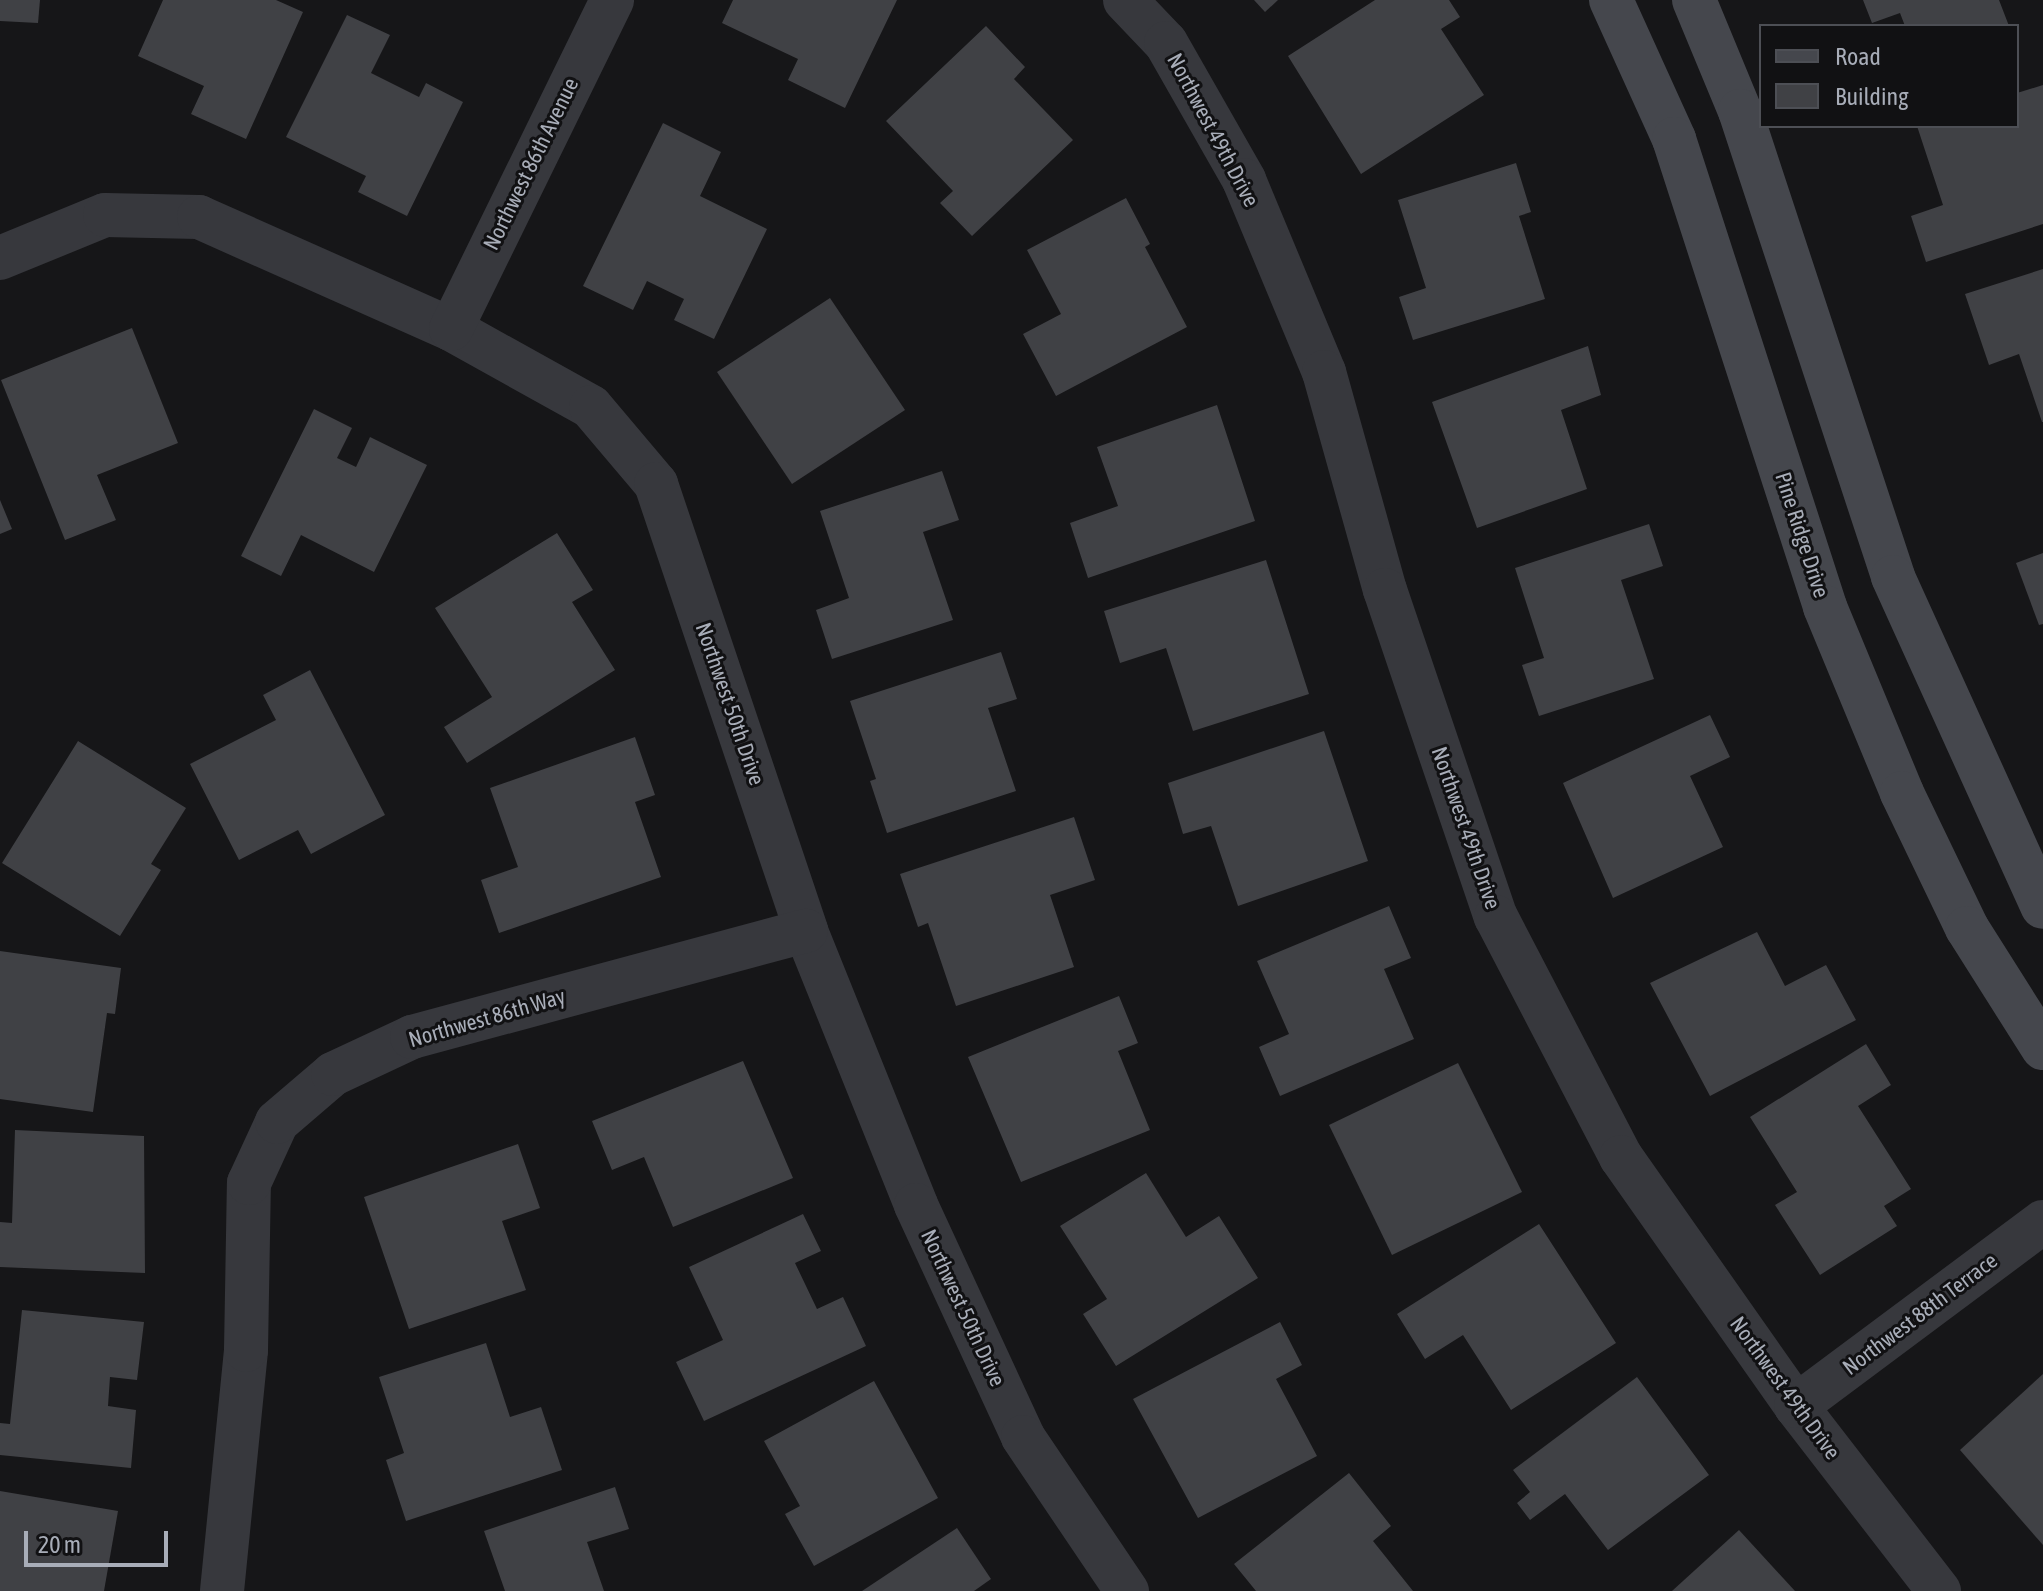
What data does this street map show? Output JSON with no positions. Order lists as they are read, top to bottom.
{
  "streets": {
    "street": [
      "Northwest 49th Drive",
      "Northwest 86th Avenue",
      "Pine Ridge Drive",
      "Northwest 50th Drive",
      "Northwest 86th Way",
      "Northwest 88th Terrace"
    ]
  },
  "crossings": [
    ["Northwest 49th Drive", "Northwest 88th Terrace"],
    ["Northwest 86th Avenue", "Northwest 50th Drive"],
    ["Northwest 50th Drive", "Northwest 86th Way"]
  ],
  "legend": ["Road", "Building"],
  "scale_bar": "20 m"
}
